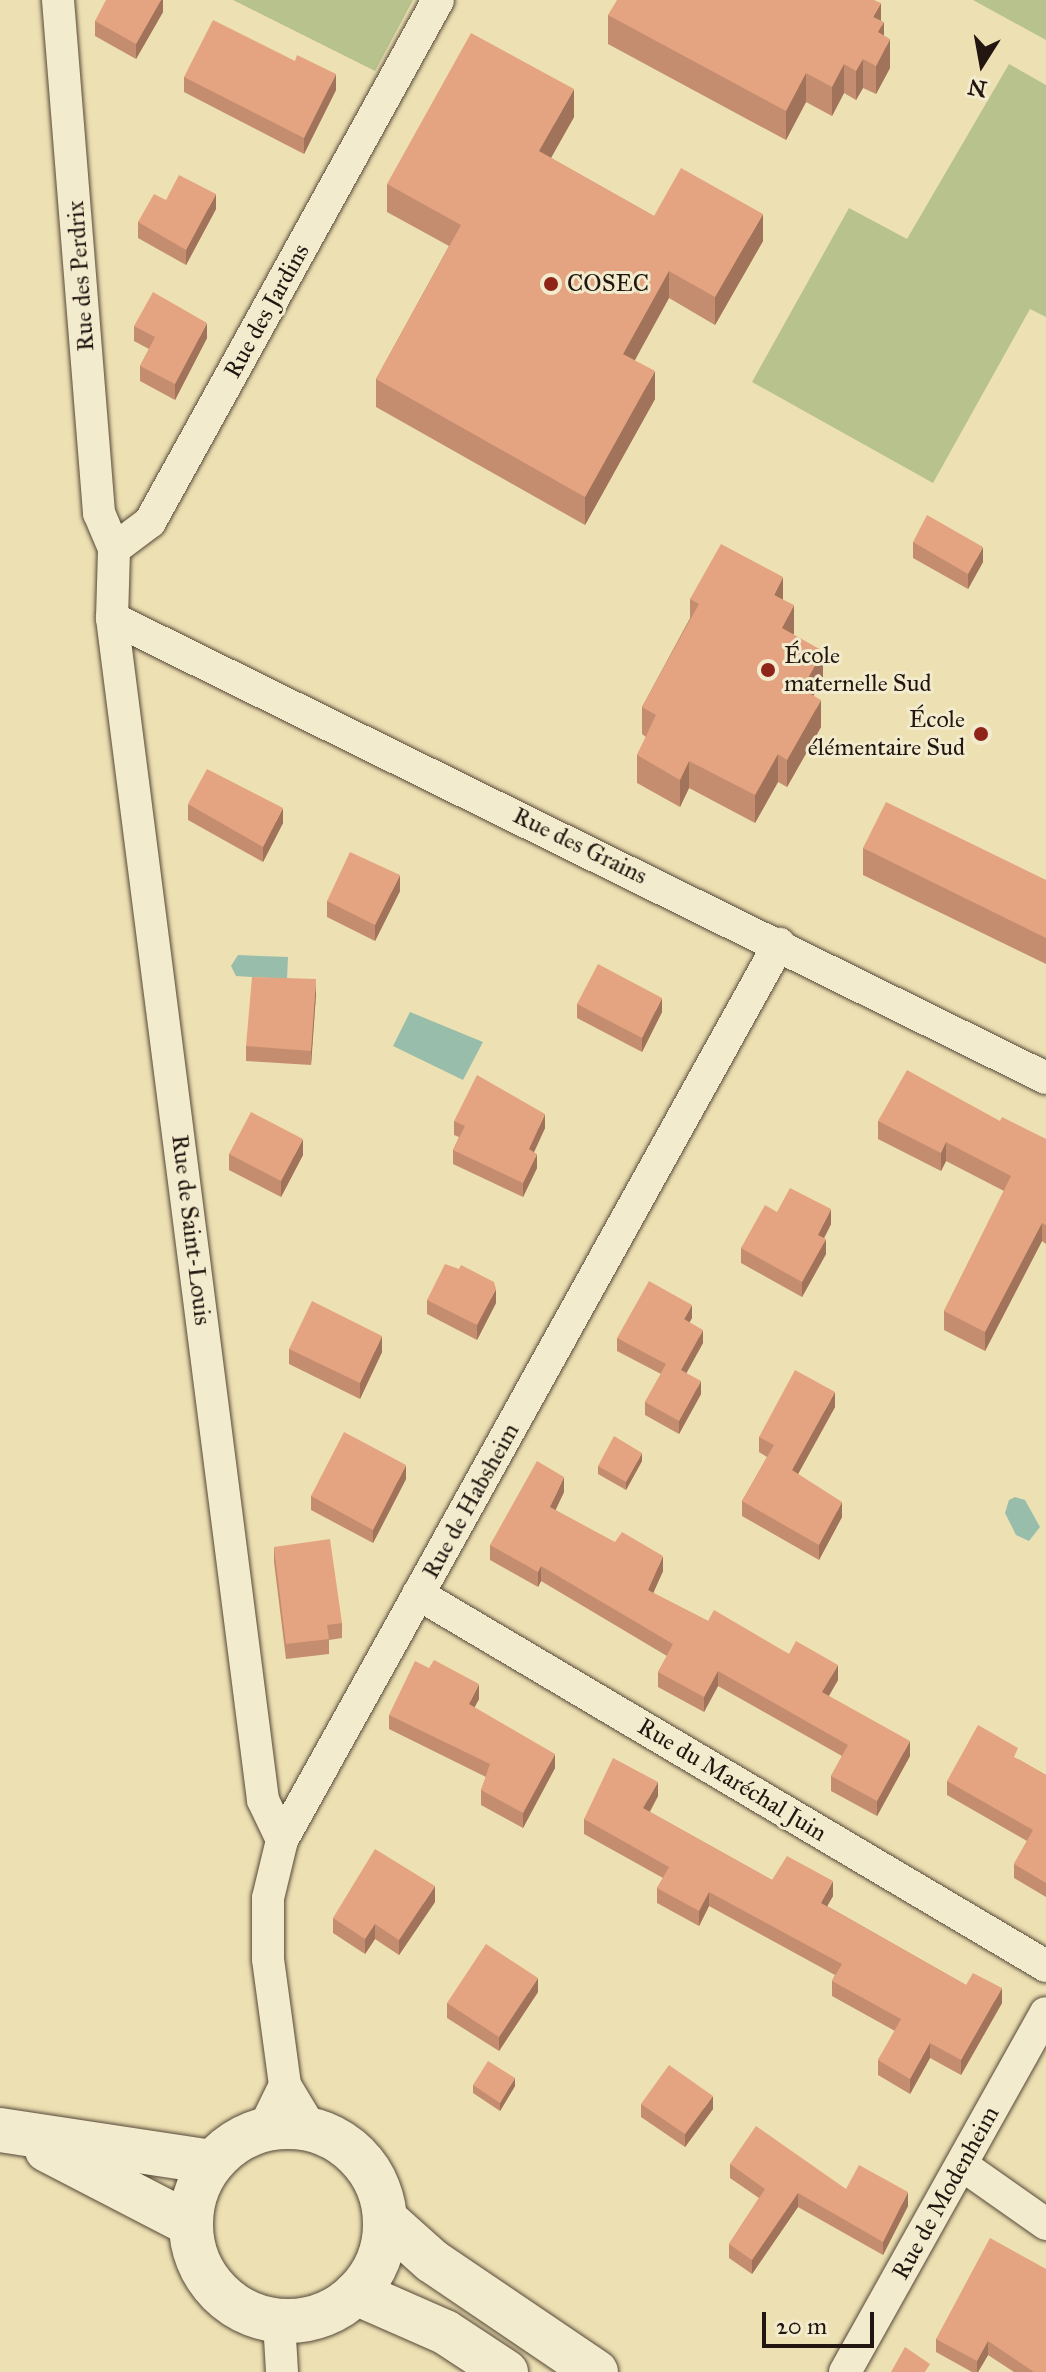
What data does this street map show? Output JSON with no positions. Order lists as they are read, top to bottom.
{
  "streets": {
    "street": [
      "Rue des Perdrix",
      "Rue des Jardins",
      "Rue des Grains",
      "Rue de Saint-Louis",
      "Rue de Habsheim",
      "Rue du Maréchal Juin",
      "Rue de Modenheim"
    ]
  },
  "crossings": [
    ["Rue des Perdrix", "Rue des Jardins"],
    ["Rue des Grains", "Rue de Saint-Louis"],
    ["Rue des Grains", "Rue de Habsheim"],
    ["Rue de Saint-Louis", "Rue de Habsheim"],
    ["Rue de Habsheim", "Rue du Maréchal Juin"]
  ],
  "places": ["COSEC", "École maternelle Sud", "École élémentaire Sud"],
  "scale_bar": "20 m",
  "north": "bottom"
}
